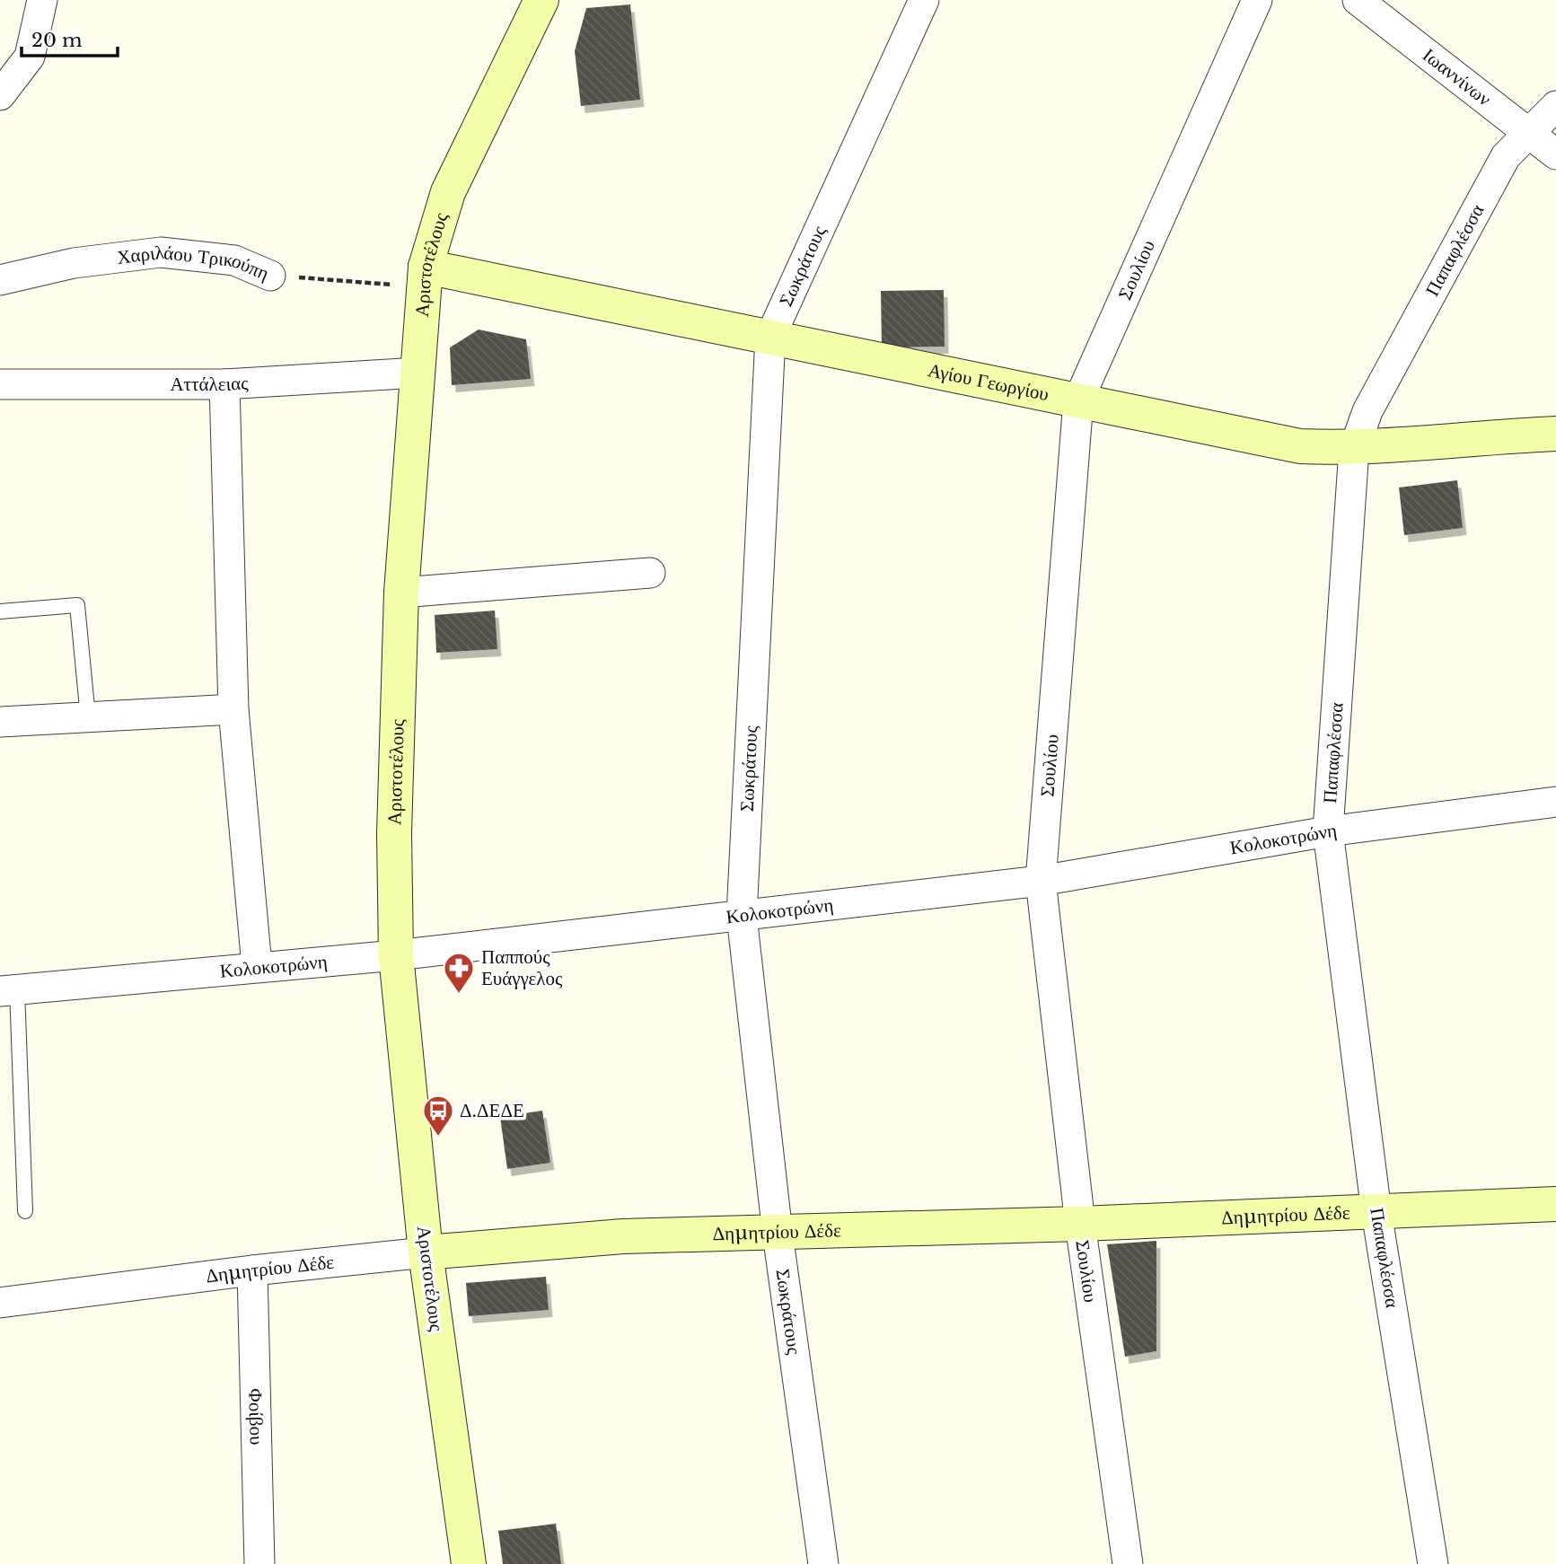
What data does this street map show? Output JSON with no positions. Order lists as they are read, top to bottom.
{
  "streets": {
    "street": [
      "Ιωαννίνων",
      "Παπαφλέσσα",
      "Αριστοτέλους",
      "Σωκράτους",
      "Χαριλάου Τρικούπη",
      "Σουλίου",
      "Αγίου Γεωργίου",
      "Αττάλειας",
      "Κολοκοτρώνη",
      "Δημητρίου Δέδε",
      "Φοίβου"
    ]
  },
  "crossings": [
    ["Ιωαννίνων", "Παπαφλέσσα"],
    ["Παπαφλέσσα", "Αγίου Γεωργίου"],
    ["Παπαφλέσσα", "Κολοκοτρώνη"],
    ["Παπαφλέσσα", "Δημητρίου Δέδε"],
    ["Αριστοτέλους", "Χαριλάου Τρικούπη"],
    ["Αριστοτέλους", "Αγίου Γεωργίου"],
    ["Αριστοτέλους", "Αττάλειας"],
    ["Αριστοτέλους", "Κολοκοτρώνη"],
    ["Αριστοτέλους", "Δημητρίου Δέδε"],
    ["Σωκράτους", "Αγίου Γεωργίου"],
    ["Σωκράτους", "Κολοκοτρώνη"],
    ["Σωκράτους", "Δημητρίου Δέδε"],
    ["Χαριλάου Τρικούπη", "Αγίου Γεωργίου"],
    ["Σουλίου", "Αγίου Γεωργίου"],
    ["Σουλίου", "Κολοκοτρώνη"],
    ["Σουλίου", "Δημητρίου Δέδε"],
    ["Δημητρίου Δέδε", "Φοίβου"]
  ],
  "places": {
    "pharmacy": ["Παππούς Ευάγγελος"],
    "bus stop": ["Δ.ΔΕΔΕ"]
  },
  "scale_bar": "20 m"
}
